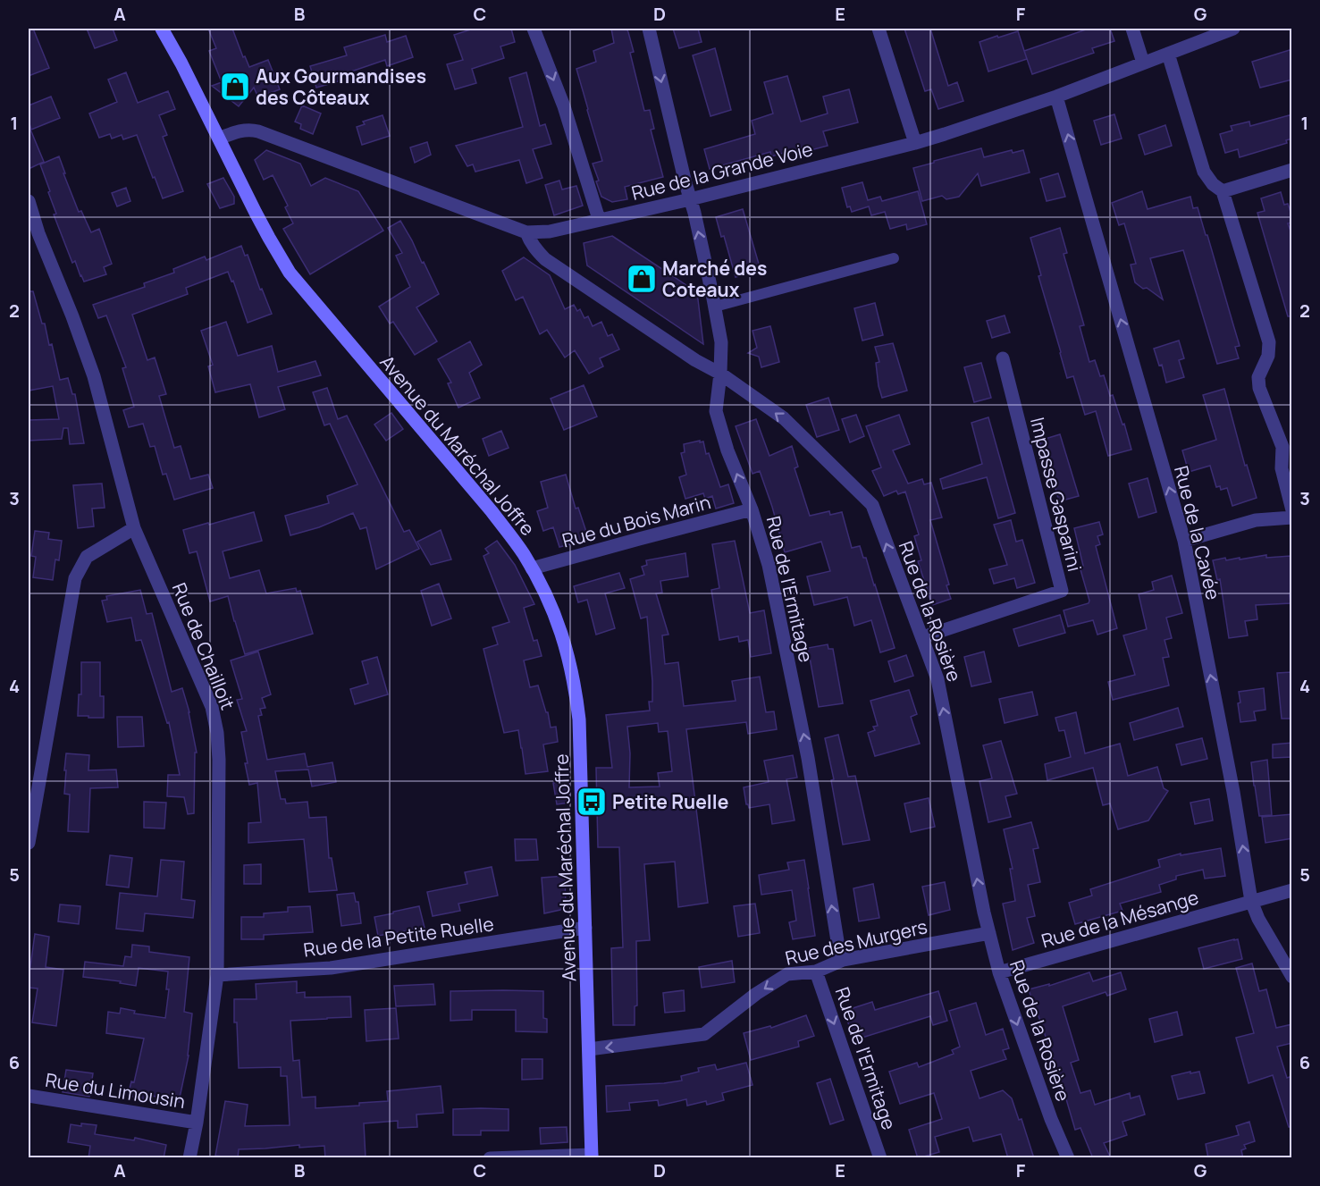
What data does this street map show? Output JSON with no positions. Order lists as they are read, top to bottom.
{
  "streets": {
    "street": [
      "Rue de la Grande Voie",
      "Avenue du Maréchal Joffre",
      "Impasse Gasparini",
      "Rue du Bois Marin",
      "Rue de la Cavée",
      "Rue de l'Ermitage",
      "Rue de la Rosière",
      "Rue de Chailloit",
      "Rue de la Mésange",
      "Rue de la Petite Ruelle",
      "Rue des Murgers",
      "Rue du Limousin"
    ]
  },
  "crossings": [
    ["Rue de la Grande Voie", "Avenue du Maréchal Joffre"],
    ["Rue de la Grande Voie", "Rue de la Cavée"],
    ["Rue de la Grande Voie", "Rue de l'Ermitage"],
    ["Rue de la Grande Voie", "Rue de la Rosière"],
    ["Avenue du Maréchal Joffre", "Rue du Bois Marin"],
    ["Avenue du Maréchal Joffre", "Rue de la Petite Ruelle"],
    ["Avenue du Maréchal Joffre", "Rue des Murgers"],
    ["Impasse Gasparini", "Rue de la Rosière"],
    ["Rue du Bois Marin", "Rue de l'Ermitage"],
    ["Rue de la Cavée", "Rue de la Mésange"],
    ["Rue de l'Ermitage", "Rue de la Rosière"],
    ["Rue de l'Ermitage", "Rue des Murgers"],
    ["Rue de la Rosière", "Rue de la Mésange"],
    ["Rue de la Rosière", "Rue des Murgers"],
    ["Rue de Chailloit", "Rue de la Petite Ruelle"],
    ["Rue de Chailloit", "Rue du Limousin"]
  ],
  "one_way": ["Rue de la Cavée", "Rue des Murgers"],
  "places": {
    "shop": ["Aux Gourmandises des Côteaux", "Marché des Coteaux"],
    "bus stop": ["Petite Ruelle"]
  },
  "grid": {
    "columns": [
      "A",
      "B",
      "C",
      "D",
      "E",
      "F",
      "G"
    ],
    "rows": [
      "1",
      "2",
      "3",
      "4",
      "5",
      "6"
    ]
  }
}
